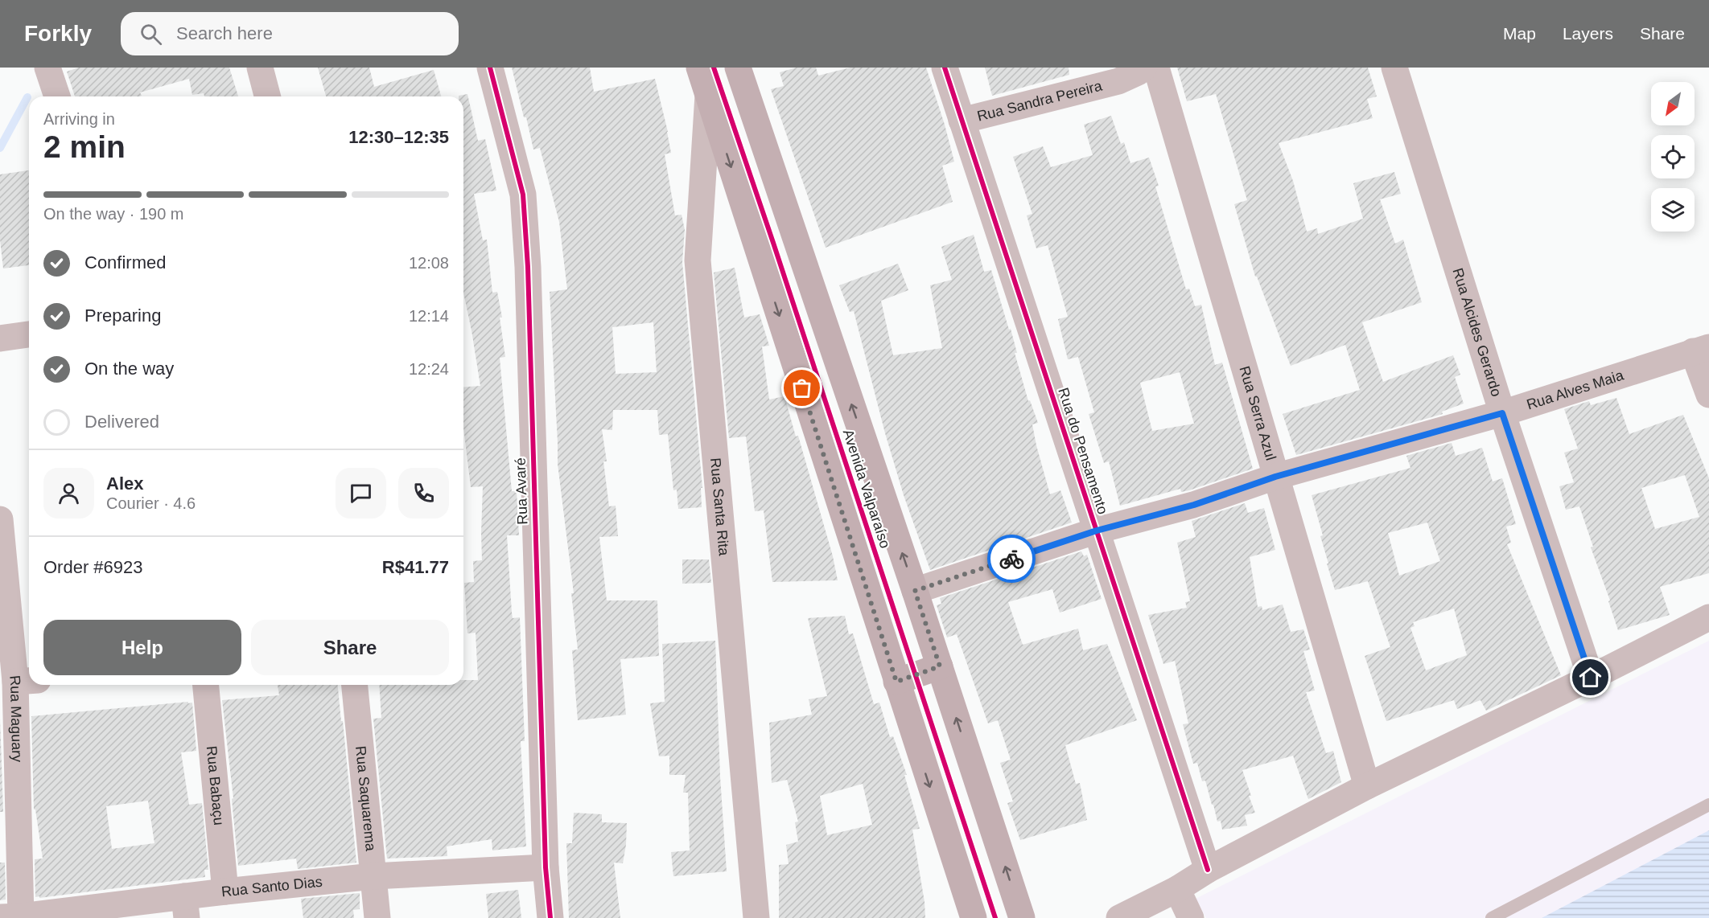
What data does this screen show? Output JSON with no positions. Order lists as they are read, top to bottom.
{
  "streets": {
    "main road": ["Avenida Valparaíso"],
    "street": [
      "Rua Sandra Pereira",
      "Rua Alcides Gerardo",
      "Rua Alves Maia",
      "Rua Serra Azul",
      "Rua do Pensamento",
      "Rua Avaré",
      "Rua Santa Rita",
      "Rua Maguary",
      "Rua Babaçu",
      "Rua Saquarema",
      "Rua Santo Dias"
    ]
  },
  "crossings": [
    ["Rua Sandra Pereira", "Rua do Pensamento"],
    ["Rua Alcides Gerardo", "Rua Alves Maia"],
    ["Rua Alves Maia", "Rua Serra Azul"],
    ["Rua Alves Maia", "Rua do Pensamento"],
    ["Rua Alves Maia", "Avenida Valparaíso"],
    ["Rua Avaré", "Rua Santo Dias"],
    ["Rua Maguary", "Rua Santo Dias"],
    ["Rua Babaçu", "Rua Santo Dias"],
    ["Rua Saquarema", "Rua Santo Dias"]
  ],
  "north": "bottom left",
  "page": {
    "header": "Forkly",
    "search": "Search here",
    "nav": ["Map", "Layers", "Share"],
    "heading": ["2 min", "Arriving in", "12:30–12:35"],
    "panel": [
      "Alex",
      "Courier · 4.6",
      "Order #6923",
      "R$41.77"
    ],
    "bar": "On the way · 190 m",
    "list": [
      ["Confirmed", "12:08"],
      ["Preparing", "12:14"],
      ["On the way", "12:24"],
      "Delivered"
    ],
    "buttons": ["Help", "Share"]
  }
}
